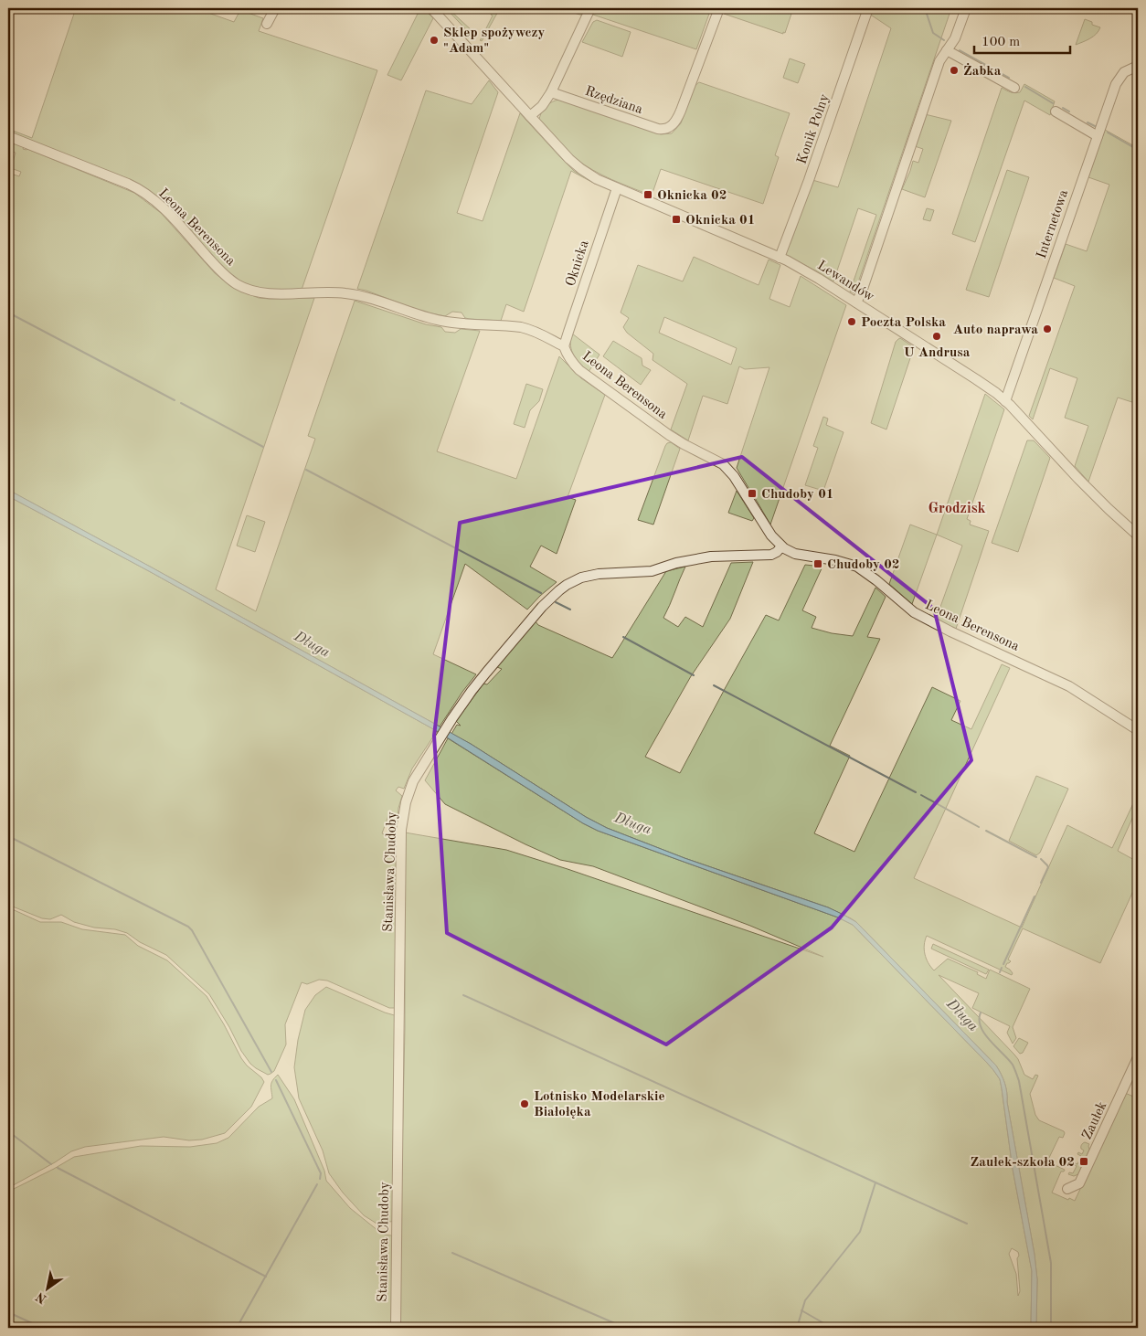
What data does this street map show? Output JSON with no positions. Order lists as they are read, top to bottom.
{
  "streets": {
    "street": [
      "Rzędziana",
      "Konik Polny",
      "Internetowa",
      "Leona Berensona",
      "Oknicka",
      "Lewandów",
      "Stanisława Chudoby",
      "Zaułek"
    ]
  },
  "crossings": [
    ["Konik Polny", "Lewandów"],
    ["Internetowa", "Lewandów"],
    ["Leona Berensona", "Oknicka"],
    ["Leona Berensona", "Stanisława Chudoby"],
    ["Oknicka", "Lewandów"]
  ],
  "districts": ["Grodzisk"],
  "water": ["Długa"],
  "places": {
    "other": [
      "Sklep spożywczy \"Adam\"",
      "Żabka",
      "Poczta Polska",
      "Auto naprawa",
      "U Andrusa",
      "Lotnisko Modelarskie Białołęka"
    ],
    "transit": [
      "Oknicka 02",
      "Oknicka 01",
      "Chudoby 01",
      "Chudoby 02",
      "Zaułek-szkoła 02"
    ]
  },
  "scale_bar": "100 m",
  "north": "bottom left"
}
